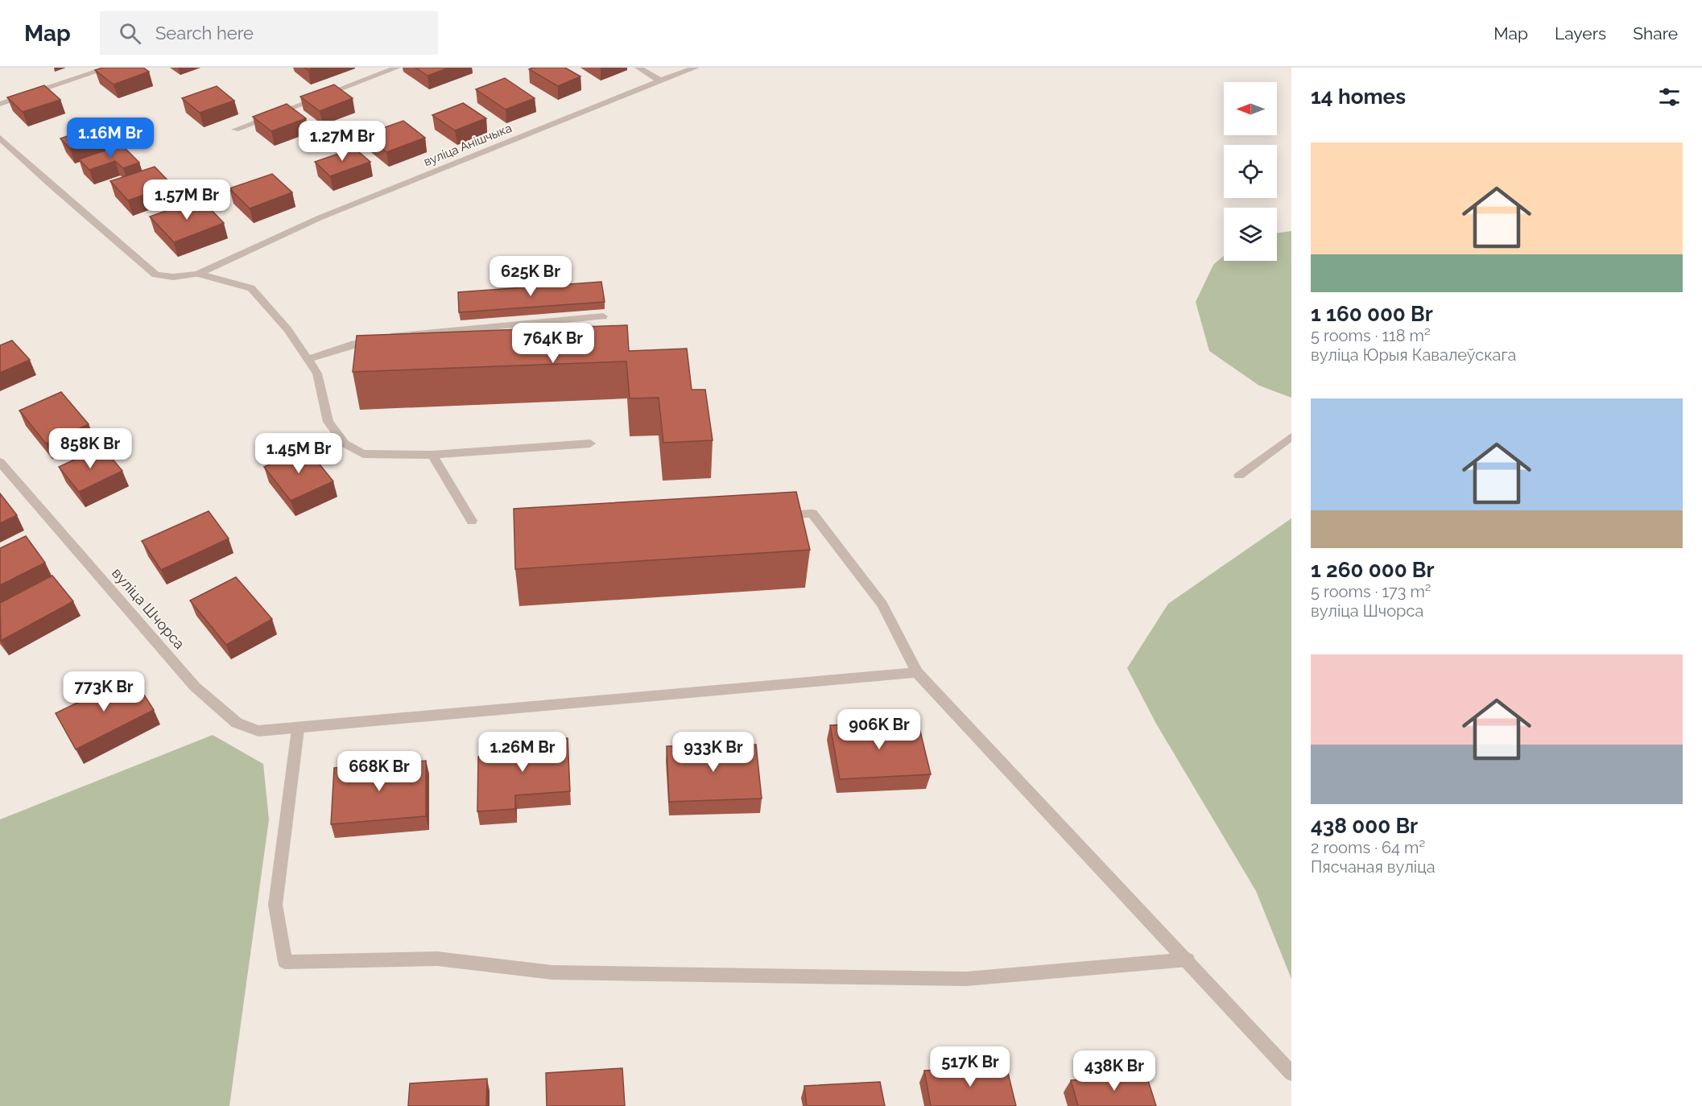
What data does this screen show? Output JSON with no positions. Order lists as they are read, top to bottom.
{
  "streets": {
    "street": ["вуліца Анішчыка", "вуліца Шчорса"]
  },
  "north": "left",
  "page": {
    "header": "Map",
    "search": "Search here",
    "nav": ["Map", "Layers", "Share"],
    "heading": "14 homes",
    "price": [
      "1.16M Br",
      "1.27M Br",
      "1.57M Br",
      "625K Br",
      "764K Br",
      "858K Br",
      "1.45M Br",
      "773K Br",
      "906K Br",
      "1.26M Br",
      "933K Br",
      "668K Br",
      "517K Br",
      "438K Br"
    ],
    "list": [
      {
        "name": "1 160 000 Br",
        "note": "5 rooms · 118 m² · вуліца Юрыя Кавалеўскага"
      },
      {
        "name": "1 260 000 Br",
        "note": "5 rooms · 173 m² · вуліца Шчорса"
      },
      {
        "name": "438 000 Br",
        "note": "2 rooms · 64 m² · Пясчаная вуліца"
      }
    ]
  }
}
